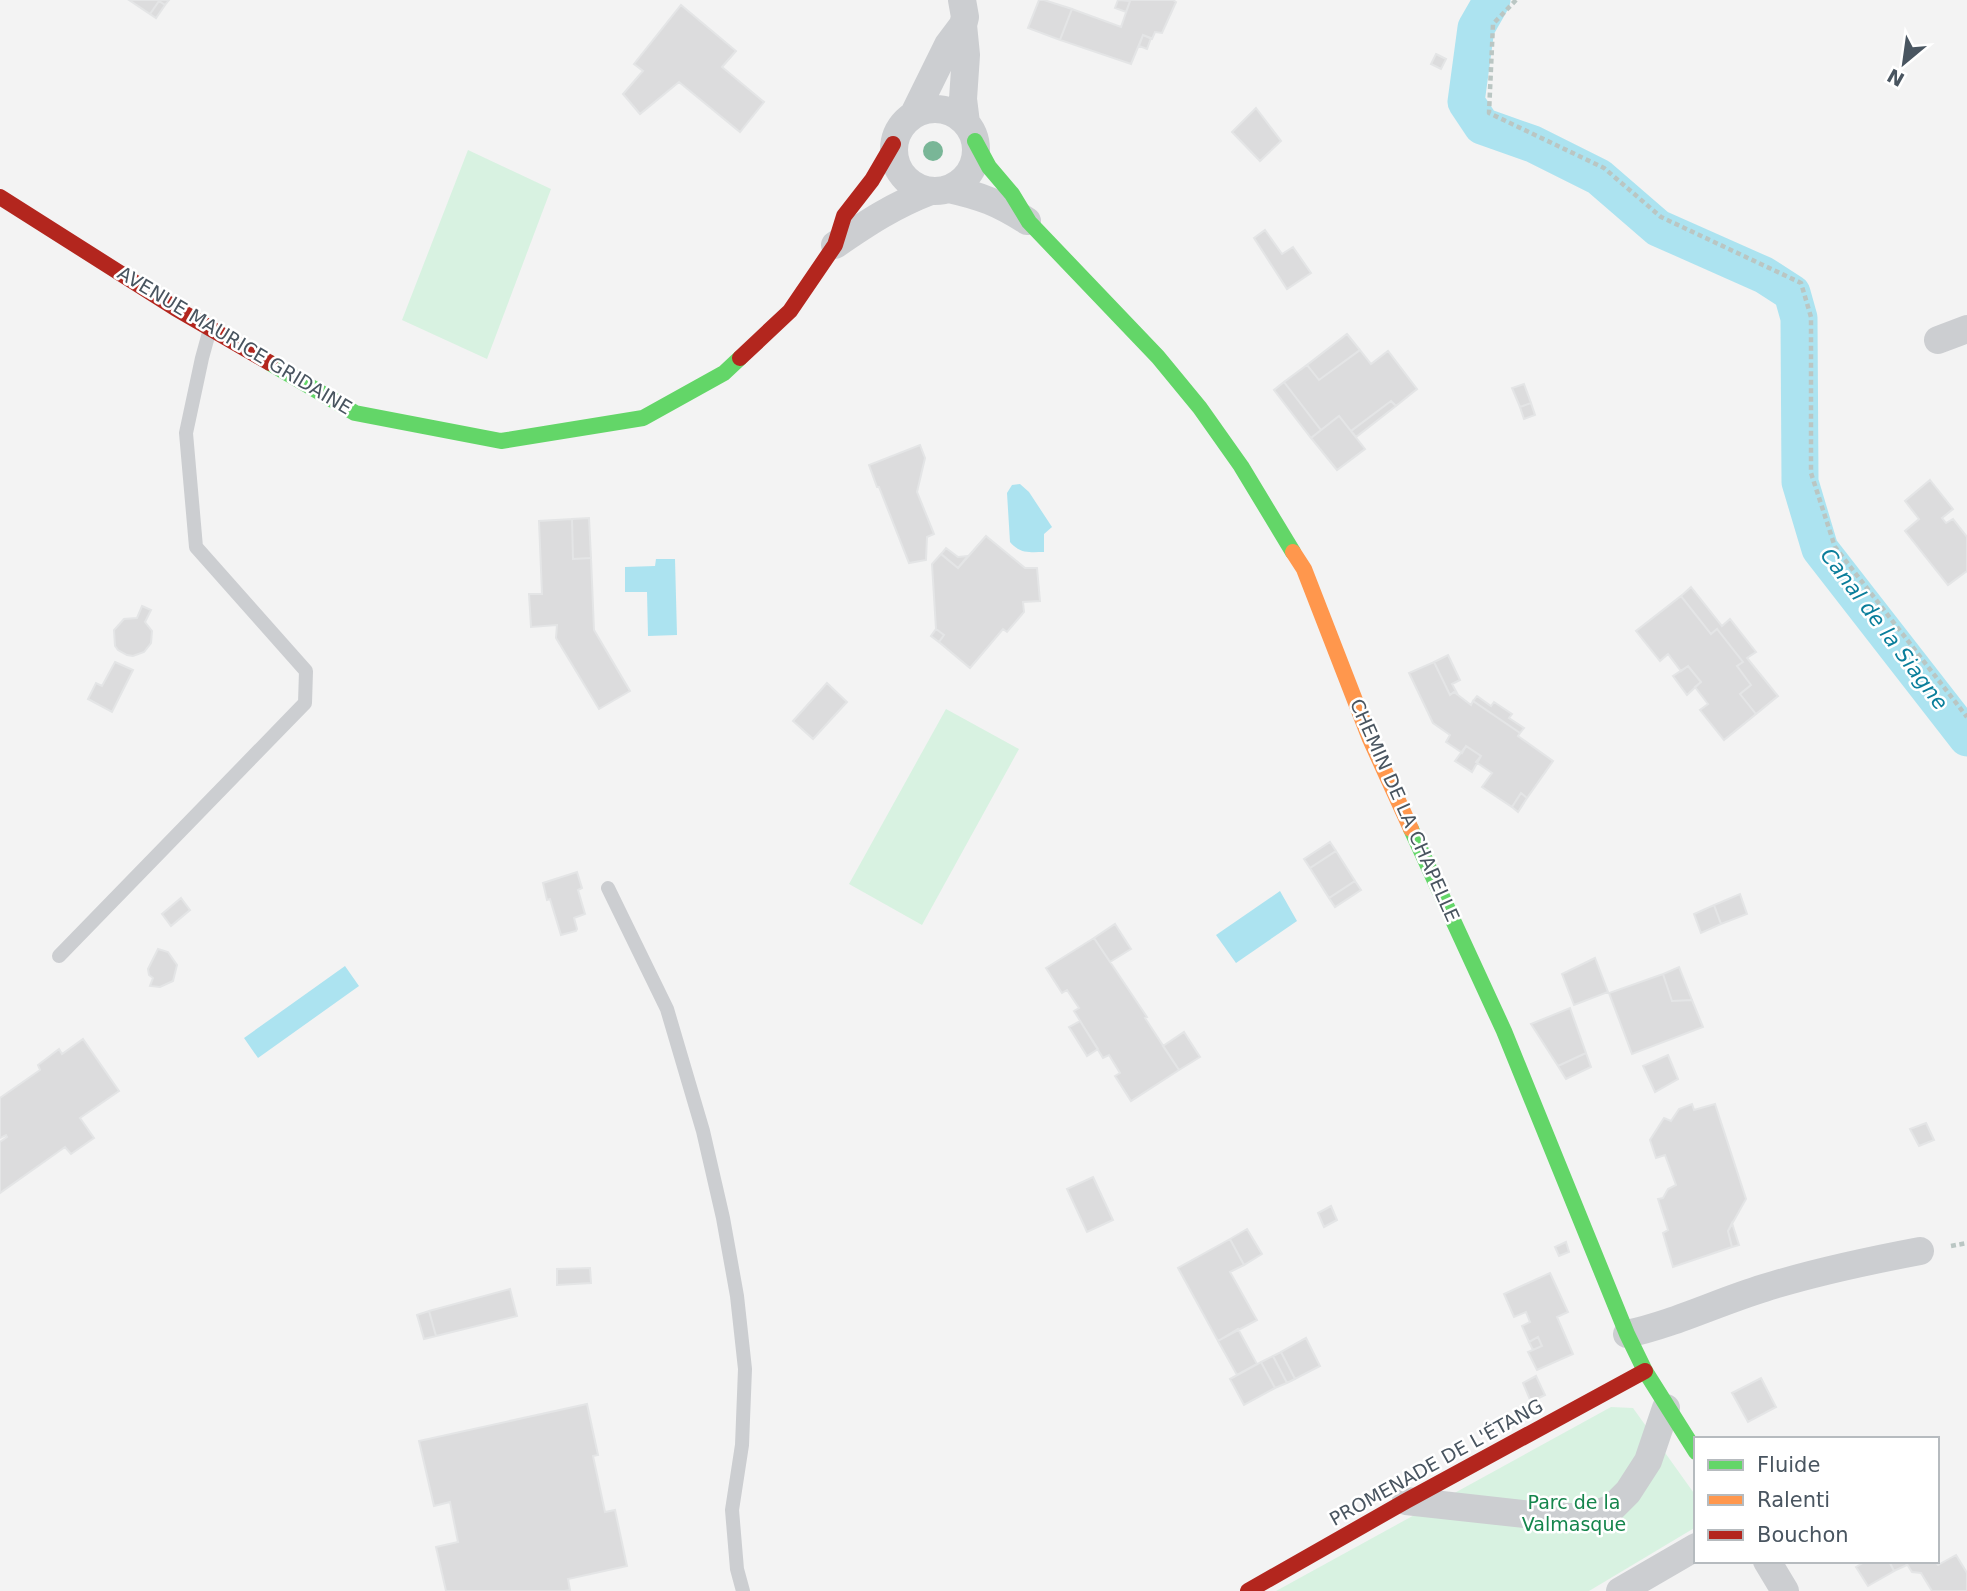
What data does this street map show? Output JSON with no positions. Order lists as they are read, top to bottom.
{
  "streets": {
    "street": ["AVENUE MAURICE GRIDAINE", "CHEMIN DE LA CHAPELLE", "PROMENADE DE L'ÉTANG"]
  },
  "crossings": [
    ["AVENUE MAURICE GRIDAINE", "CHEMIN DE LA CHAPELLE"],
    ["CHEMIN DE LA CHAPELLE", "PROMENADE DE L'ÉTANG"]
  ],
  "water": ["Canal de la Siagne"],
  "parks": ["Parc de la Valmasque"],
  "legend": ["Fluide", "Ralenti", "Bouchon"],
  "north": "bottom left"
}
